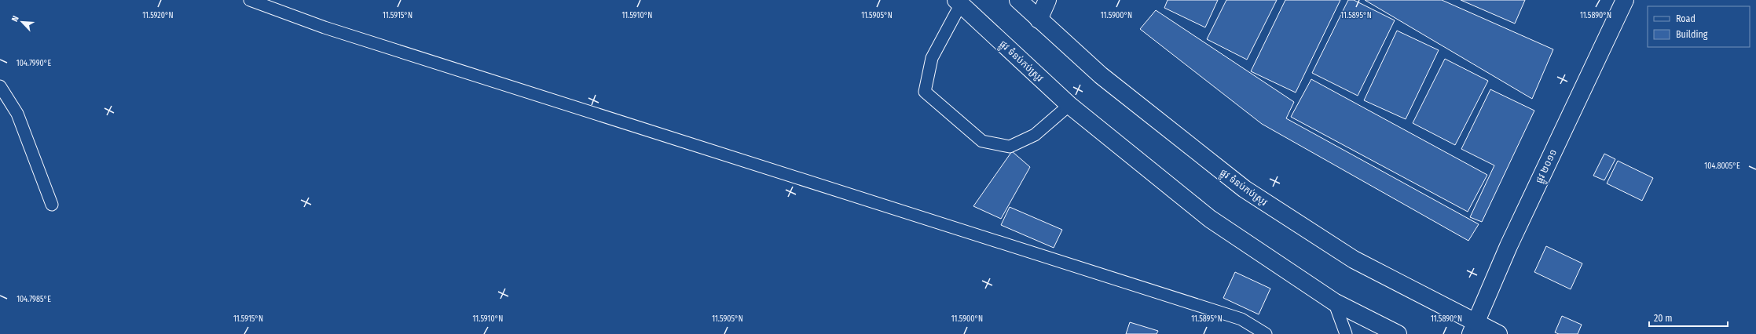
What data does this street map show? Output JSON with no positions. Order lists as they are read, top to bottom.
{
  "streets": {
    "main road": ["ផ្លូវ ទំនប់កប់ស្រូវ", "ផ្លូវ ២០១១"]
  },
  "crossings": [
    ["ផ្លូវ ទំនប់កប់ស្រូវ", "ផ្លូវ ២០១១"]
  ],
  "legend": ["Road", "Building"],
  "scale_bar": "20 m",
  "north": "top left",
  "coordinates": [
    "11.5920°N",
    "11.5915°N",
    "11.5910°N",
    "11.5905°N",
    "11.5900°N",
    "11.5895°N",
    "11.5890°N",
    "104.7990°E",
    "104.8005°E",
    "104.7985°E"
  ]
}
